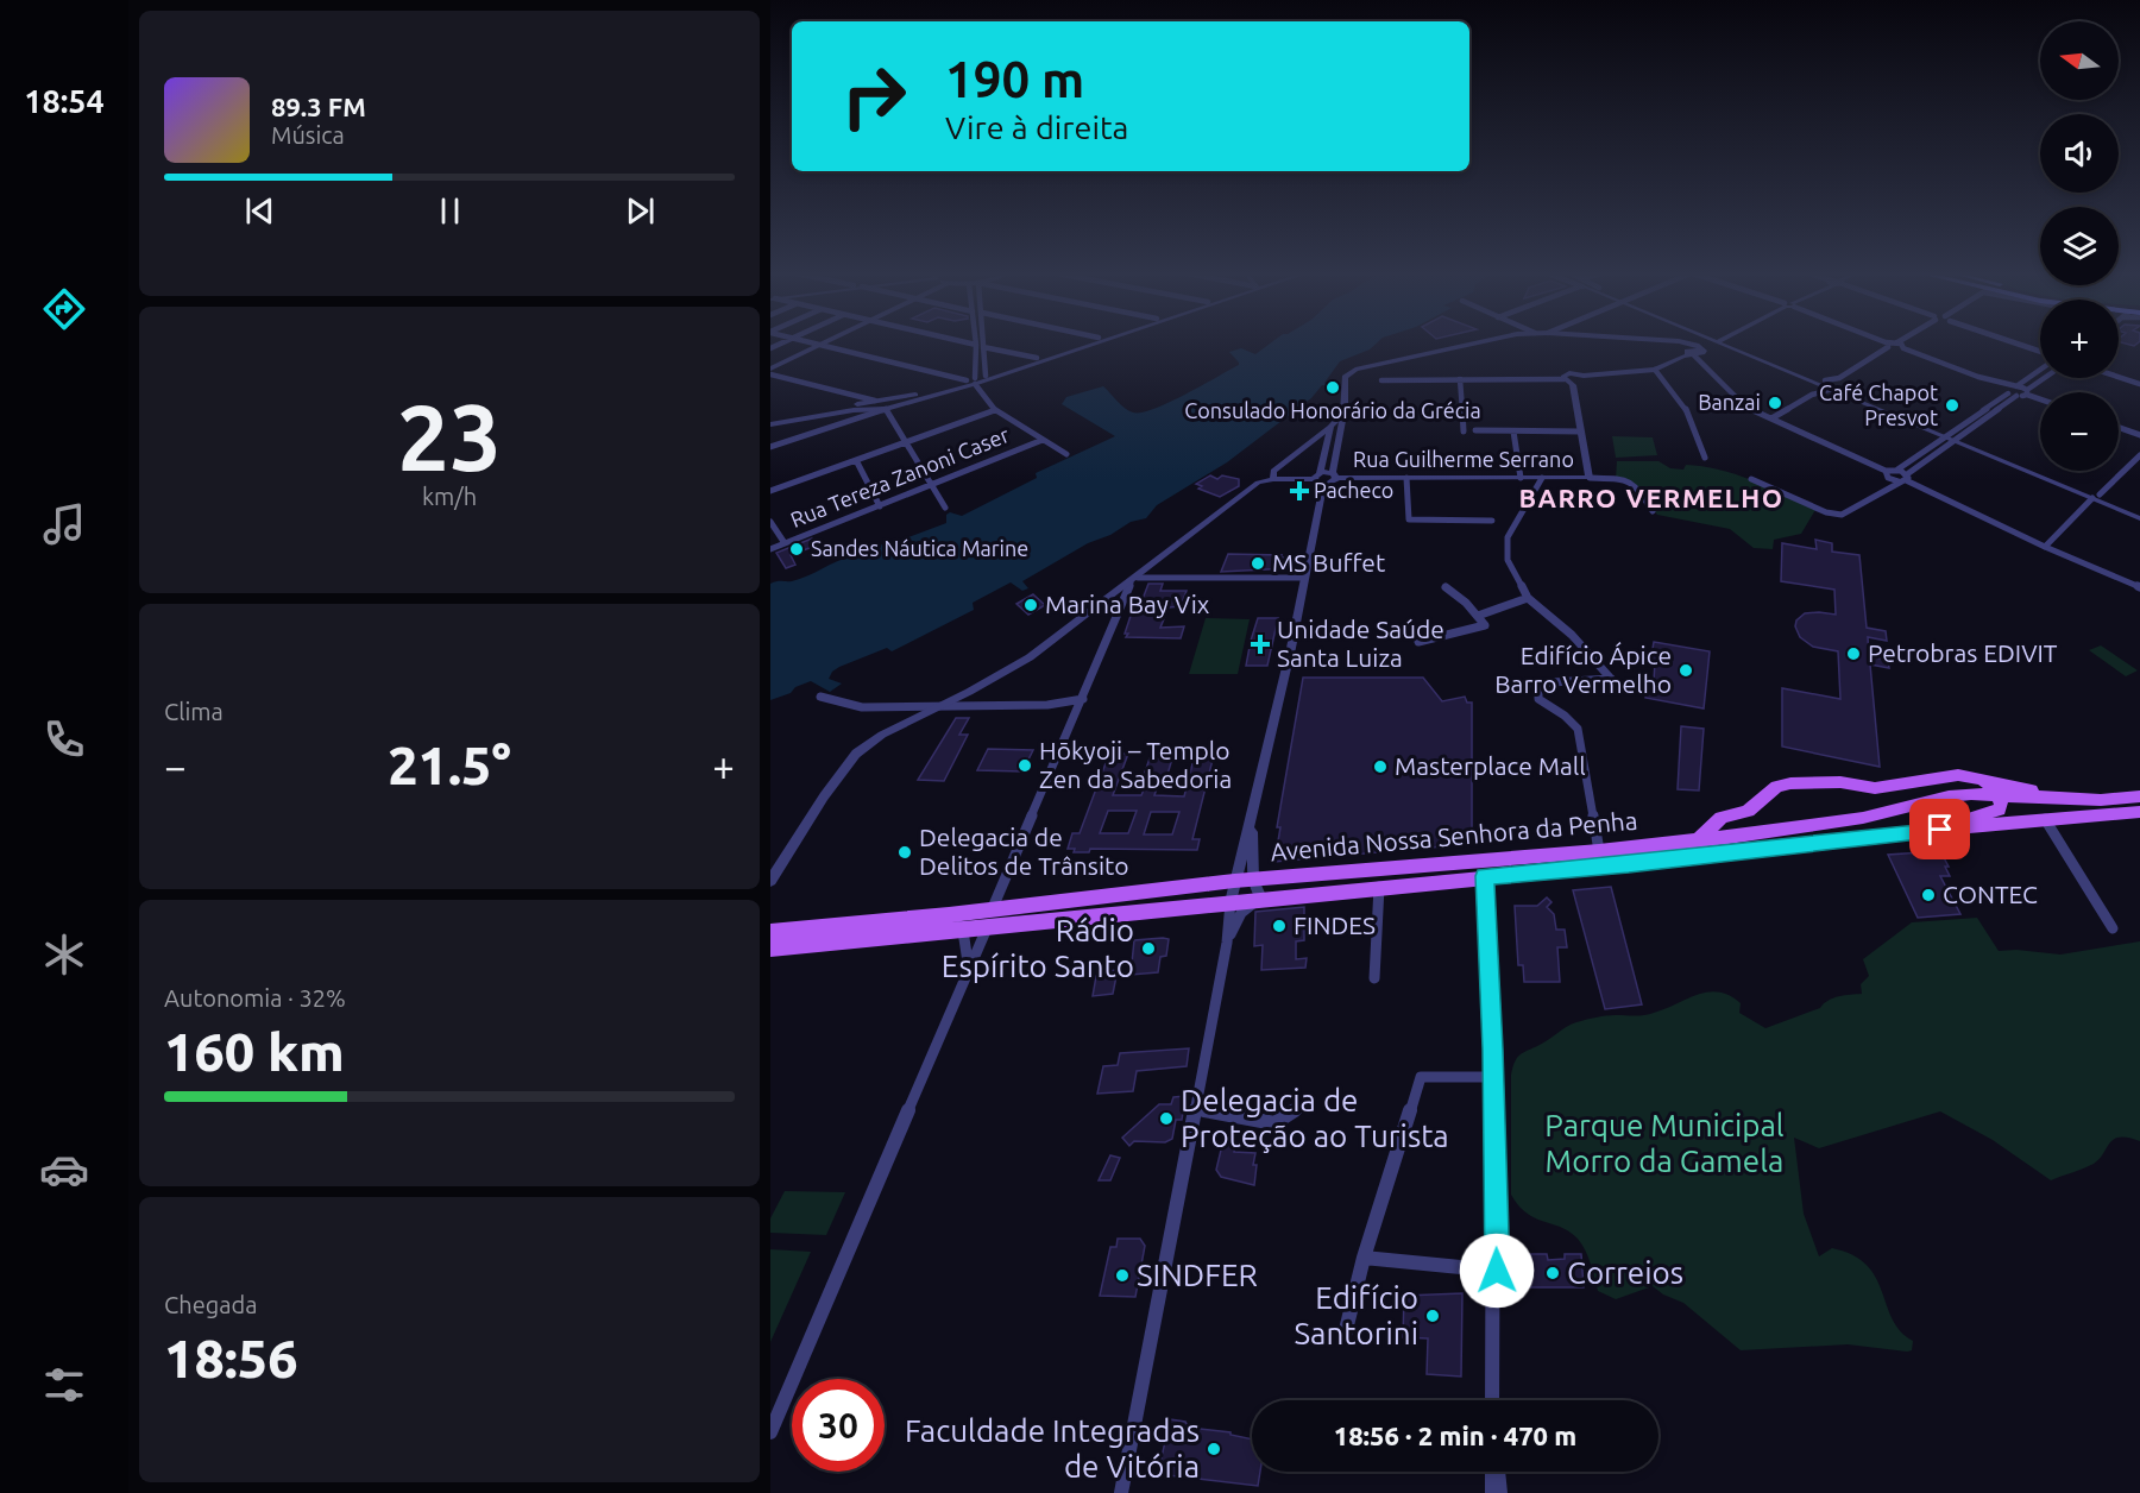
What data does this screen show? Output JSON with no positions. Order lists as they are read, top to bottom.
{
  "streets": {
    "main road": ["Avenida Nossa Senhora da Penha"],
    "street": ["Rua Guilherme Serrano", "Rua Tereza Zanoni Caser"]
  },
  "districts": ["BARRO VERMELHO"],
  "parks": ["Parque Municipal Morro da Gamela"],
  "places": {
    "other": [
      "Consulado Honorário da Grécia",
      "Banzai",
      "Café Chapot Presvot",
      "Sandes Náutica Marine",
      "MS Buffet",
      "Marina Bay Vix",
      "Petrobras EDIVIT",
      "Edifício Ápice Barro Vermelho",
      "Hōkyoji – Templo Zen da Sabedoria",
      "Masterplace Mall",
      "Delegacia de Delitos de Trânsito",
      "CONTEC",
      "FINDES",
      "Rádio Espírito Santo",
      "Delegacia de Proteção ao Turista",
      "Correios",
      "SINDFER",
      "Edifício Santorini",
      "Faculdade Integradas de Vitória"
    ],
    "health": ["Pacheco", "Unidade Saúde Santa Luiza"]
  },
  "north": "left",
  "page": {
    "tabs": "18:54",
    "map_buttons": ["+", "−"],
    "turn": ["190 m", "Vire à direita"],
    "song": ["89.3 FM", "Música"],
    "tile": [
      ["23", "km/h"],
      "Clima",
      ["Autonomia · 32%", "160 km"],
      ["Chegada", "18:56"]
    ],
    "heat": ["−", "21.5°", "+"],
    "limit": "30",
    "trip": "18:56 · 2 min · 470 m"
  }
}
